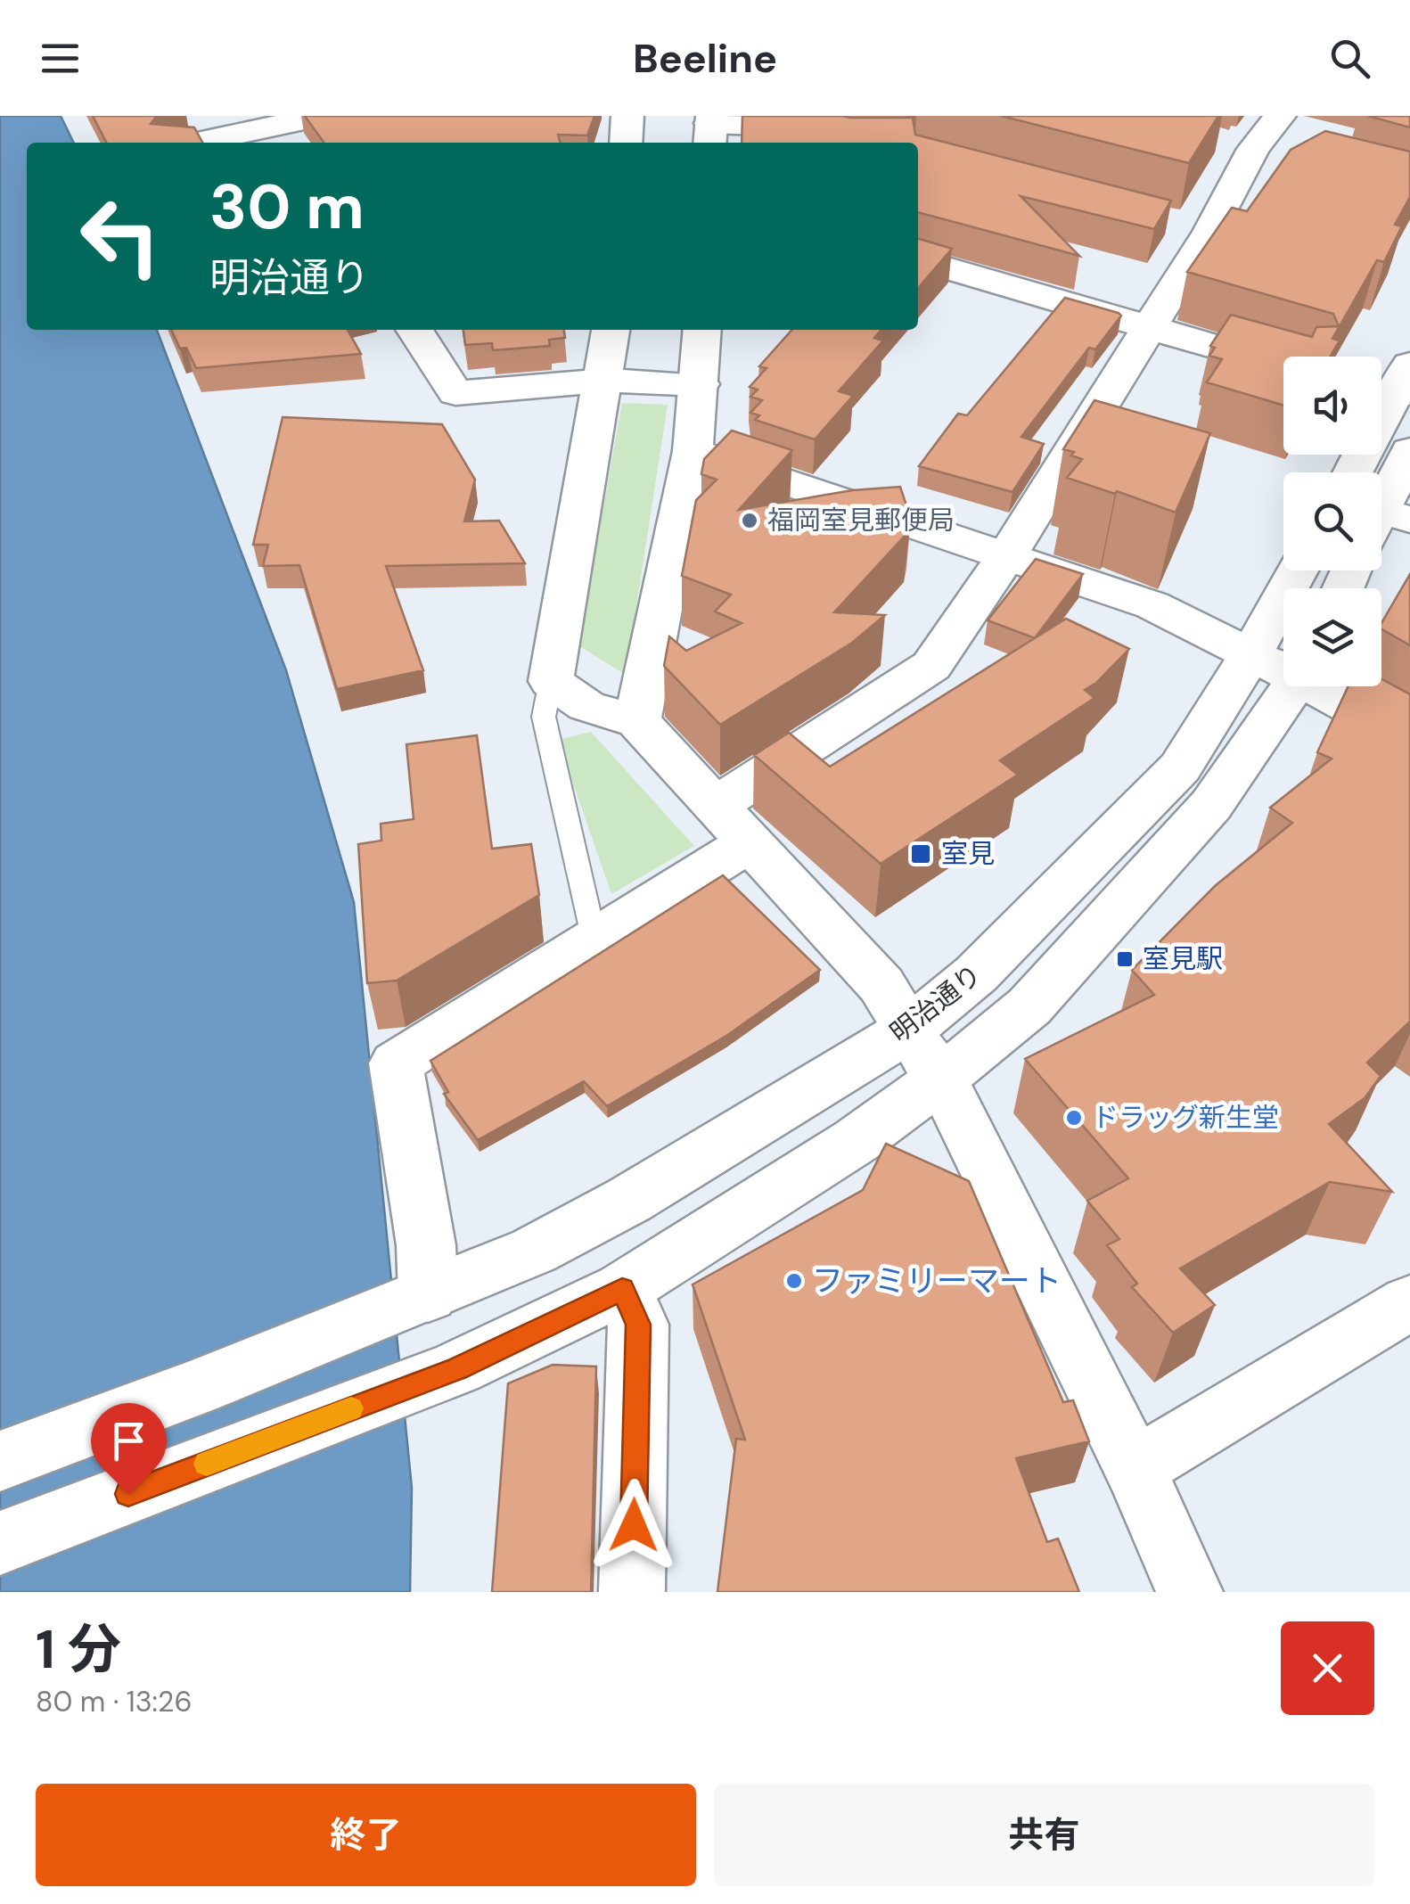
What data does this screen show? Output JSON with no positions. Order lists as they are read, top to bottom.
{
  "streets": {
    "street": ["明治通り"]
  },
  "places": {
    "other": ["福岡室見郵便局", "ドラッグ新生堂", "ファミリーマート"],
    "transit": ["室見", "室見駅"]
  },
  "page": {
    "header": "Beeline",
    "turn": ["30 m", "明治通り"],
    "heading": ["1 分", "80 m · 13:26"],
    "buttons": ["終了", "共有"]
  }
}
